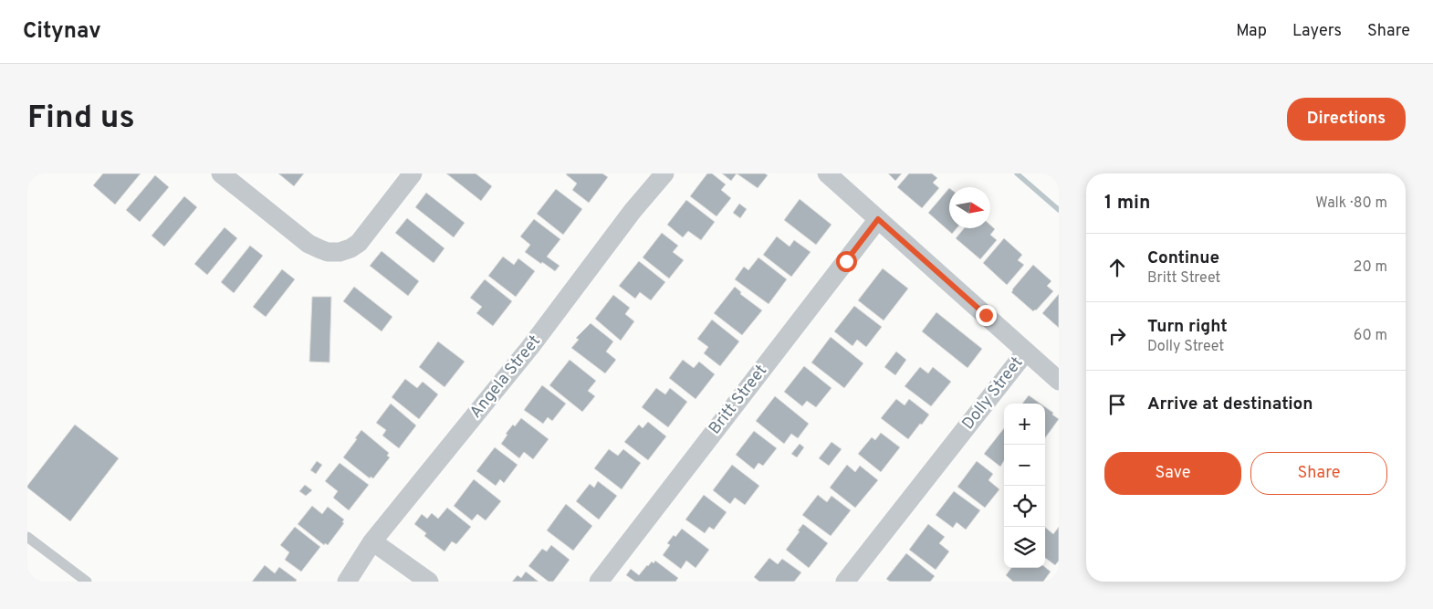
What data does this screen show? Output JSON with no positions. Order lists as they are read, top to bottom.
{
  "streets": {
    "street": ["Angela Street", "Dolly Street", "Britt Street"]
  },
  "crossings": [
    ["Dolly Street", "Britt Street"]
  ],
  "north": "right",
  "page": {
    "header": "Citynav",
    "nav": ["Map", "Layers", "Share"],
    "buttons": [
      "Directions",
      ["Save", "Share"]
    ],
    "title": "Find us",
    "heading": ["1 min", "Walk · 80 m"],
    "list": [
      ["Continue", "Britt Street", "20 m"],
      ["Turn right", "Dolly Street", "60 m"],
      "Arrive at destination"
    ],
    "map_buttons": ["+", "−"]
  }
}
